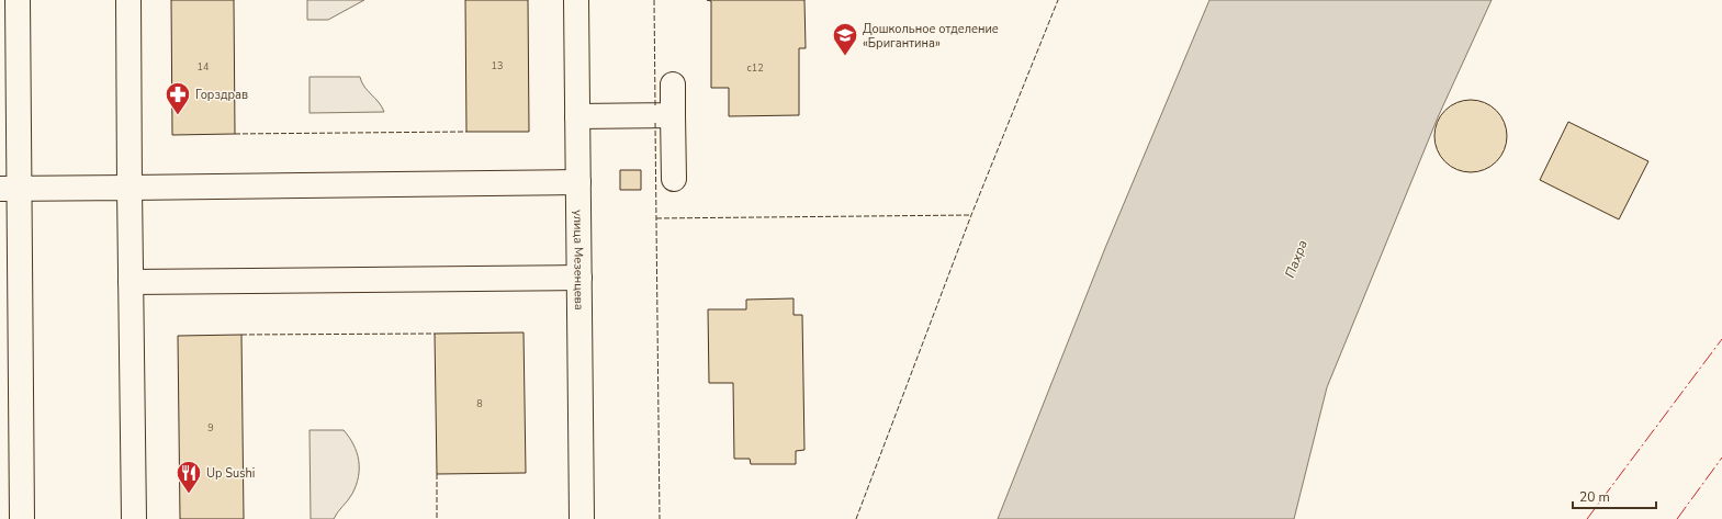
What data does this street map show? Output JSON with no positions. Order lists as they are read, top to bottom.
{
  "streets": {
    "street": ["улица Мезенцева"]
  },
  "water": ["Пахра"],
  "places": {
    "school or university": ["Дошкольное отделение «Бригантина»"],
    "pharmacy": ["Горздрав"],
    "restaurant": ["Up Sushi"]
  },
  "house_numbers": [
    "13",
    "14",
    "с12",
    "8",
    "9"
  ],
  "scale_bar": "20 m"
}
